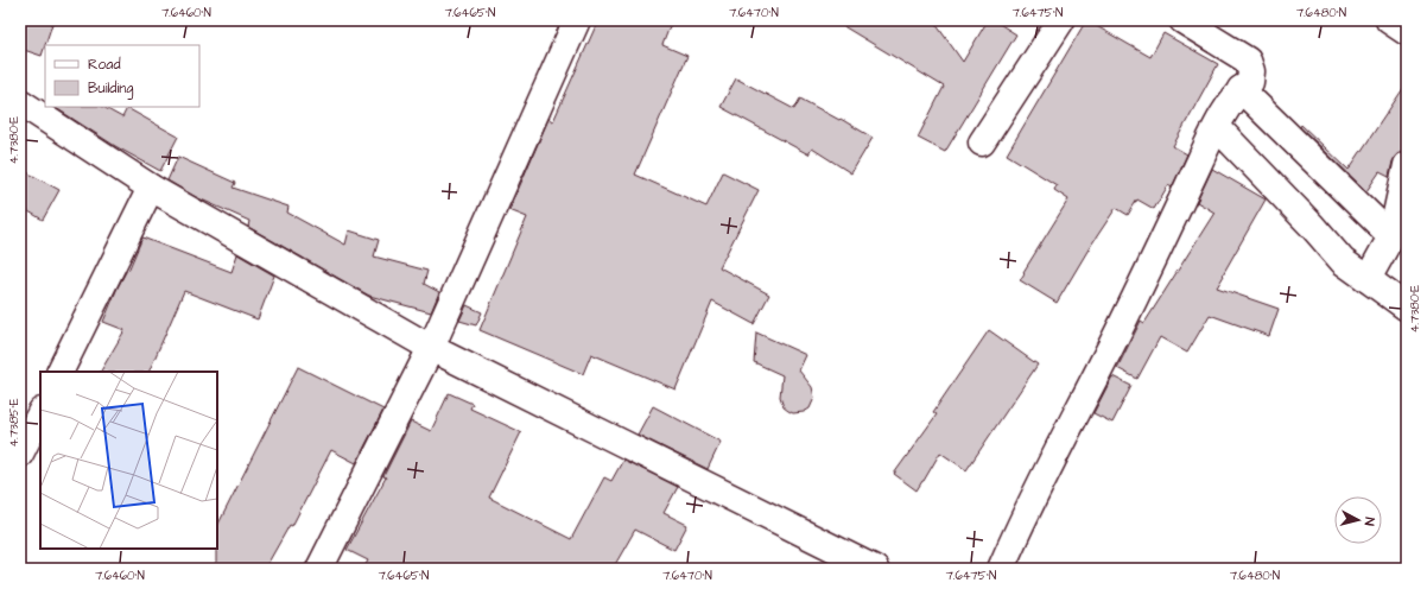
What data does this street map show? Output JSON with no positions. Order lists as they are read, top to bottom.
{
  "legend": ["Road", "Building"],
  "north": "right",
  "coordinates": [
    "7.6460°N",
    "7.6465°N",
    "7.6470°N",
    "7.6475°N",
    "7.6480°N",
    "4.7380°E",
    "4.7385°E"
  ]
}
